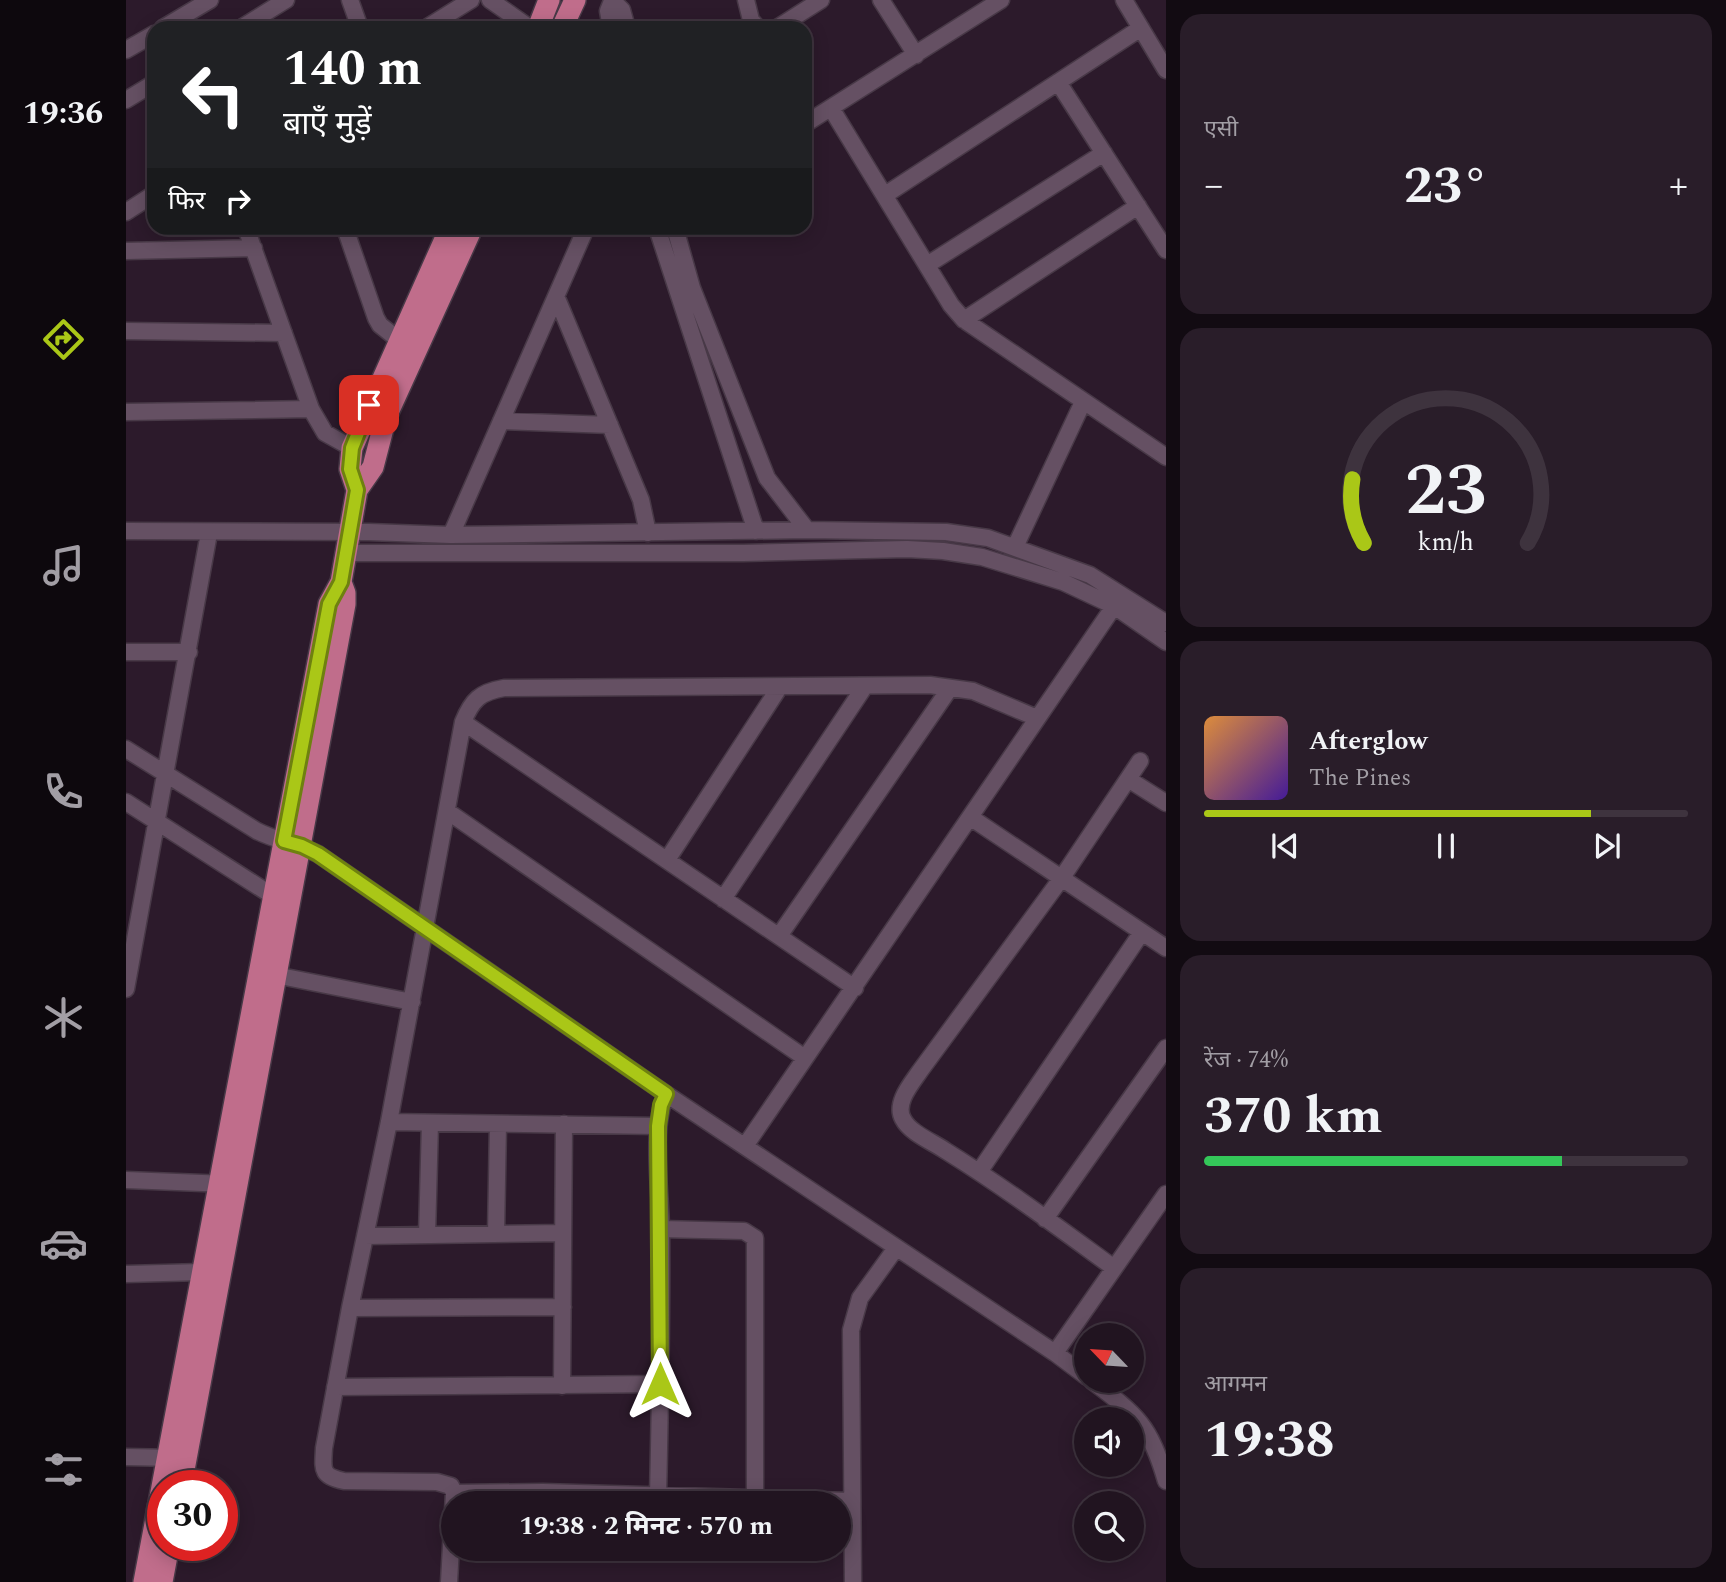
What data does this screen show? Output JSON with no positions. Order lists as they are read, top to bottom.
{
  "north": "top left",
  "page": {
    "tabs": "19:36",
    "tile": [
      "एसी",
      ["रेंज · 74%", "370 km"],
      ["आगमन", "19:38"]
    ],
    "turn": ["140 m", "बाएँ मुड़ें"],
    "heat": ["−", "23°", "+"],
    "then": "फिर",
    "song": ["Afterglow", "The Pines"],
    "limit": "30",
    "trip": "19:38 · 2 मिनट · 570 m",
    "gauge": ["23", "km/h"]
  }
}
